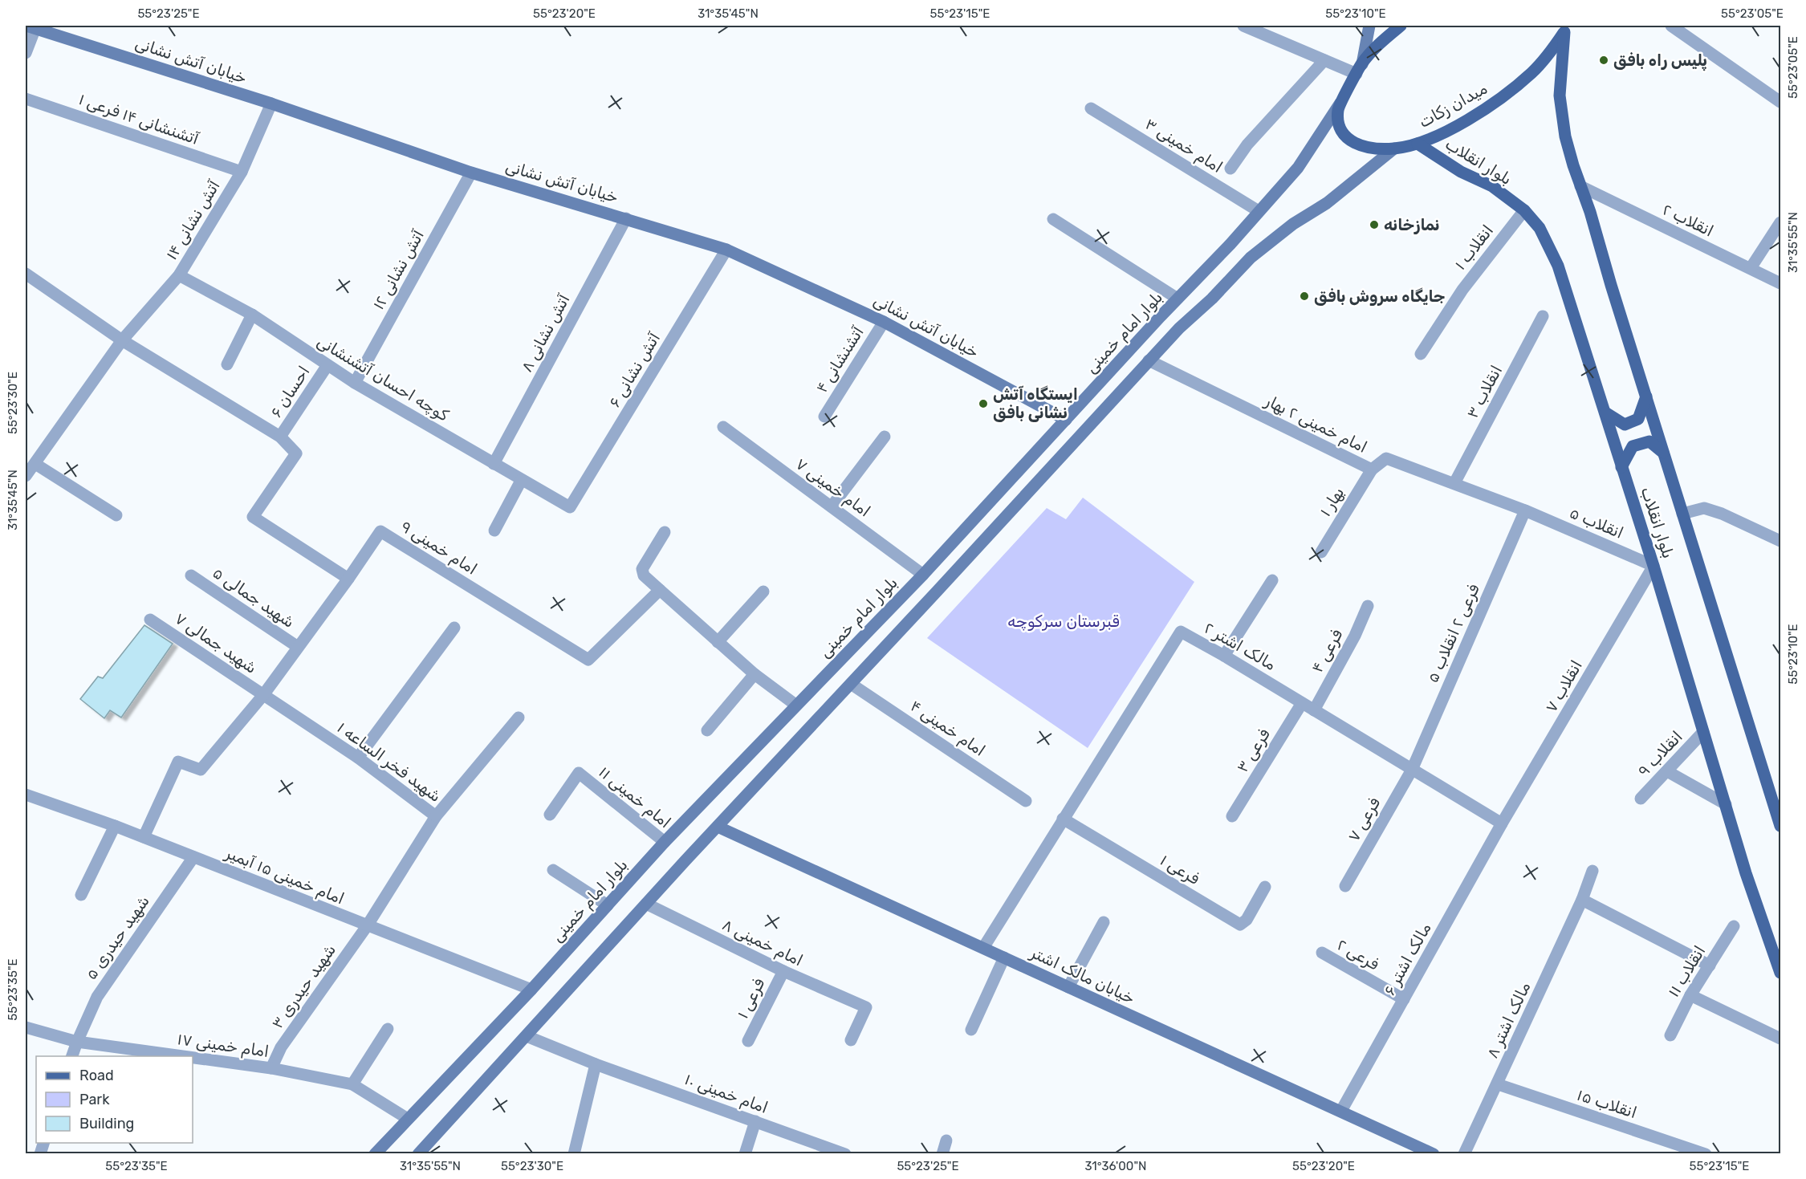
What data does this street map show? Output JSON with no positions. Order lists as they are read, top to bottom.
{
  "streets": {
    "main road": [
      "خیابان آتش نشانی",
      "میدان زکات",
      "بلوار انقلاب",
      "بلوار امام خمینی",
      "خیابان مالک اشتر"
    ],
    "street": [
      "آتشنشانی ۱۴ فرعی ۱",
      "امام خمینی ۳",
      "آتش نشانی ۱۴",
      "انقلاب ۲",
      "انقلاب ۱",
      "آتش نشانی ۱۲",
      "آتش نشانی ۸",
      "آتشنشانی ۴",
      "آتش نشانی ۶",
      "کوچه احسان آتشنشانی",
      "احسان ۶",
      "انقلاب ۳",
      "امام خمینی ۲ بهار",
      "امام خمینی ۷",
      "بهار ۱",
      "انقلاب ۵",
      "امام خمینی ۹",
      "شهید جمالی ۵",
      "فرعی ۲ انقلاب ۵",
      "شهید جمالی ۷",
      "مالک اشتر ۲",
      "فرعی ۴",
      "انقلاب ۷",
      "امام خمینی ۴",
      "فرعی ۳",
      "انقلاب ۹",
      "شهید فخر الساعه ۱",
      "امام خمینی ۱۱",
      "فرعی ۷",
      "فرعی ۱",
      "امام خمینی ۱۵ آبمیر",
      "شهید حیدری ۵",
      "امام خمینی ۸",
      "فرعی ۲",
      "مالک اشتر ۶",
      "انقلاب ۱۱",
      "شهید حیدری ۳",
      "مالک اشتر ۸",
      "امام خمینی ۱۷",
      "امام خمینی ۱۰",
      "انقلاب ۱۵"
    ]
  },
  "crossings": [
    ["خیابان آتش نشانی", "آتش نشانی ۱۴"],
    ["خیابان آتش نشانی", "آتش نشانی ۱۲"],
    ["خیابان آتش نشانی", "بلوار امام خمینی"],
    ["خیابان آتش نشانی", "آتش نشانی ۸"],
    ["خیابان آتش نشانی", "آتشنشانی ۴"],
    ["خیابان آتش نشانی", "آتش نشانی ۶"],
    ["میدان زکات", "بلوار انقلاب"],
    ["میدان زکات", "بلوار امام خمینی"],
    ["آتشنشانی ۱۴ فرعی ۱", "آتش نشانی ۱۴"],
    ["امام خمینی ۳", "بلوار امام خمینی"],
    ["بلوار انقلاب", "انقلاب ۲"],
    ["بلوار انقلاب", "انقلاب ۱"],
    ["بلوار انقلاب", "انقلاب ۵"],
    ["بلوار انقلاب", "انقلاب ۷"],
    ["بلوار انقلاب", "انقلاب ۹"],
    ["آتش نشانی ۱۴", "کوچه احسان آتشنشانی"],
    ["آتش نشانی ۱۲", "کوچه احسان آتشنشانی"],
    ["بلوار امام خمینی", "امام خمینی ۷"],
    ["بلوار امام خمینی", "امام خمینی ۱۱"],
    ["بلوار امام خمینی", "امام خمینی ۱۵ آبمیر"],
    ["بلوار امام خمینی", "امام خمینی ۱۷"],
    ["آتش نشانی ۸", "کوچه احسان آتشنشانی"],
    ["آتش نشانی ۶", "کوچه احسان آتشنشانی"],
    ["کوچه احسان آتشنشانی", "احسان ۶"],
    ["انقلاب ۳", "امام خمینی ۲ بهار"],
    ["امام خمینی ۲ بهار", "بهار ۱"],
    ["امام خمینی ۲ بهار", "انقلاب ۵"],
    ["امام خمینی ۲ بهار", "فرعی ۲ انقلاب ۵"],
    ["انقلاب ۵", "فرعی ۲ انقلاب ۵"],
    ["انقلاب ۵", "انقلاب ۷"],
    ["امام خمینی ۹", "شهید جمالی ۵"],
    ["امام خمینی ۹", "شهید جمالی ۷"],
    ["امام خمینی ۹", "شهید فخر الساعه ۱"],
    ["امام خمینی ۹", "امام خمینی ۱۵ آبمیر"],
    ["فرعی ۲ انقلاب ۵", "مالک اشتر ۲"],
    ["فرعی ۲ انقلاب ۵", "فرعی ۷"],
    ["شهید جمالی ۷", "شهید فخر الساعه ۱"],
    ["مالک اشتر ۲", "فرعی ۴"],
    ["مالک اشتر ۲", "انقلاب ۷"],
    ["مالک اشتر ۲", "فرعی ۳"],
    ["مالک اشتر ۲", "فرعی ۷"],
    ["مالک اشتر ۲", "فرعی ۱"],
    ["مالک اشتر ۲", "مالک اشتر ۶"],
    ["مالک اشتر ۲", "خیابان مالک اشتر"],
    ["انقلاب ۷", "مالک اشتر ۶"],
    ["شهید فخر الساعه ۱", "امام خمینی ۱۵ آبمیر"],
    ["شهید فخر الساعه ۱", "شهید حیدری ۳"],
    ["فرعی ۱", "امام خمینی ۸"],
    ["امام خمینی ۱۵ آبمیر", "شهید حیدری ۵"],
    ["امام خمینی ۱۵ آبمیر", "شهید حیدری ۳"],
    ["شهید حیدری ۵", "امام خمینی ۱۷"],
    ["فرعی ۲", "مالک اشتر ۶"],
    ["مالک اشتر ۶", "خیابان مالک اشتر"],
    ["شهید حیدری ۳", "امام خمینی ۱۷"],
    ["مالک اشتر ۸", "انقلاب ۱۵"]
  ],
  "parks": ["قبرستان سرکوچه"],
  "places": [
    "پلیس راه بافق",
    "نمازخانه",
    "جایگاه سروش بافق",
    "ایستگاه آتش نشانی بافق"
  ],
  "legend": ["Road", "Park", "Building"],
  "coordinates": [
    "55°23'25\"E",
    "55°23'20\"E",
    "31°35'45\"N",
    "55°23'15\"E",
    "55°23'10\"E",
    "55°23'05\"E",
    "31°35'55\"N",
    "55°23'30\"E",
    "55°23'35\"E",
    "31°36'00\"N"
  ]
}
